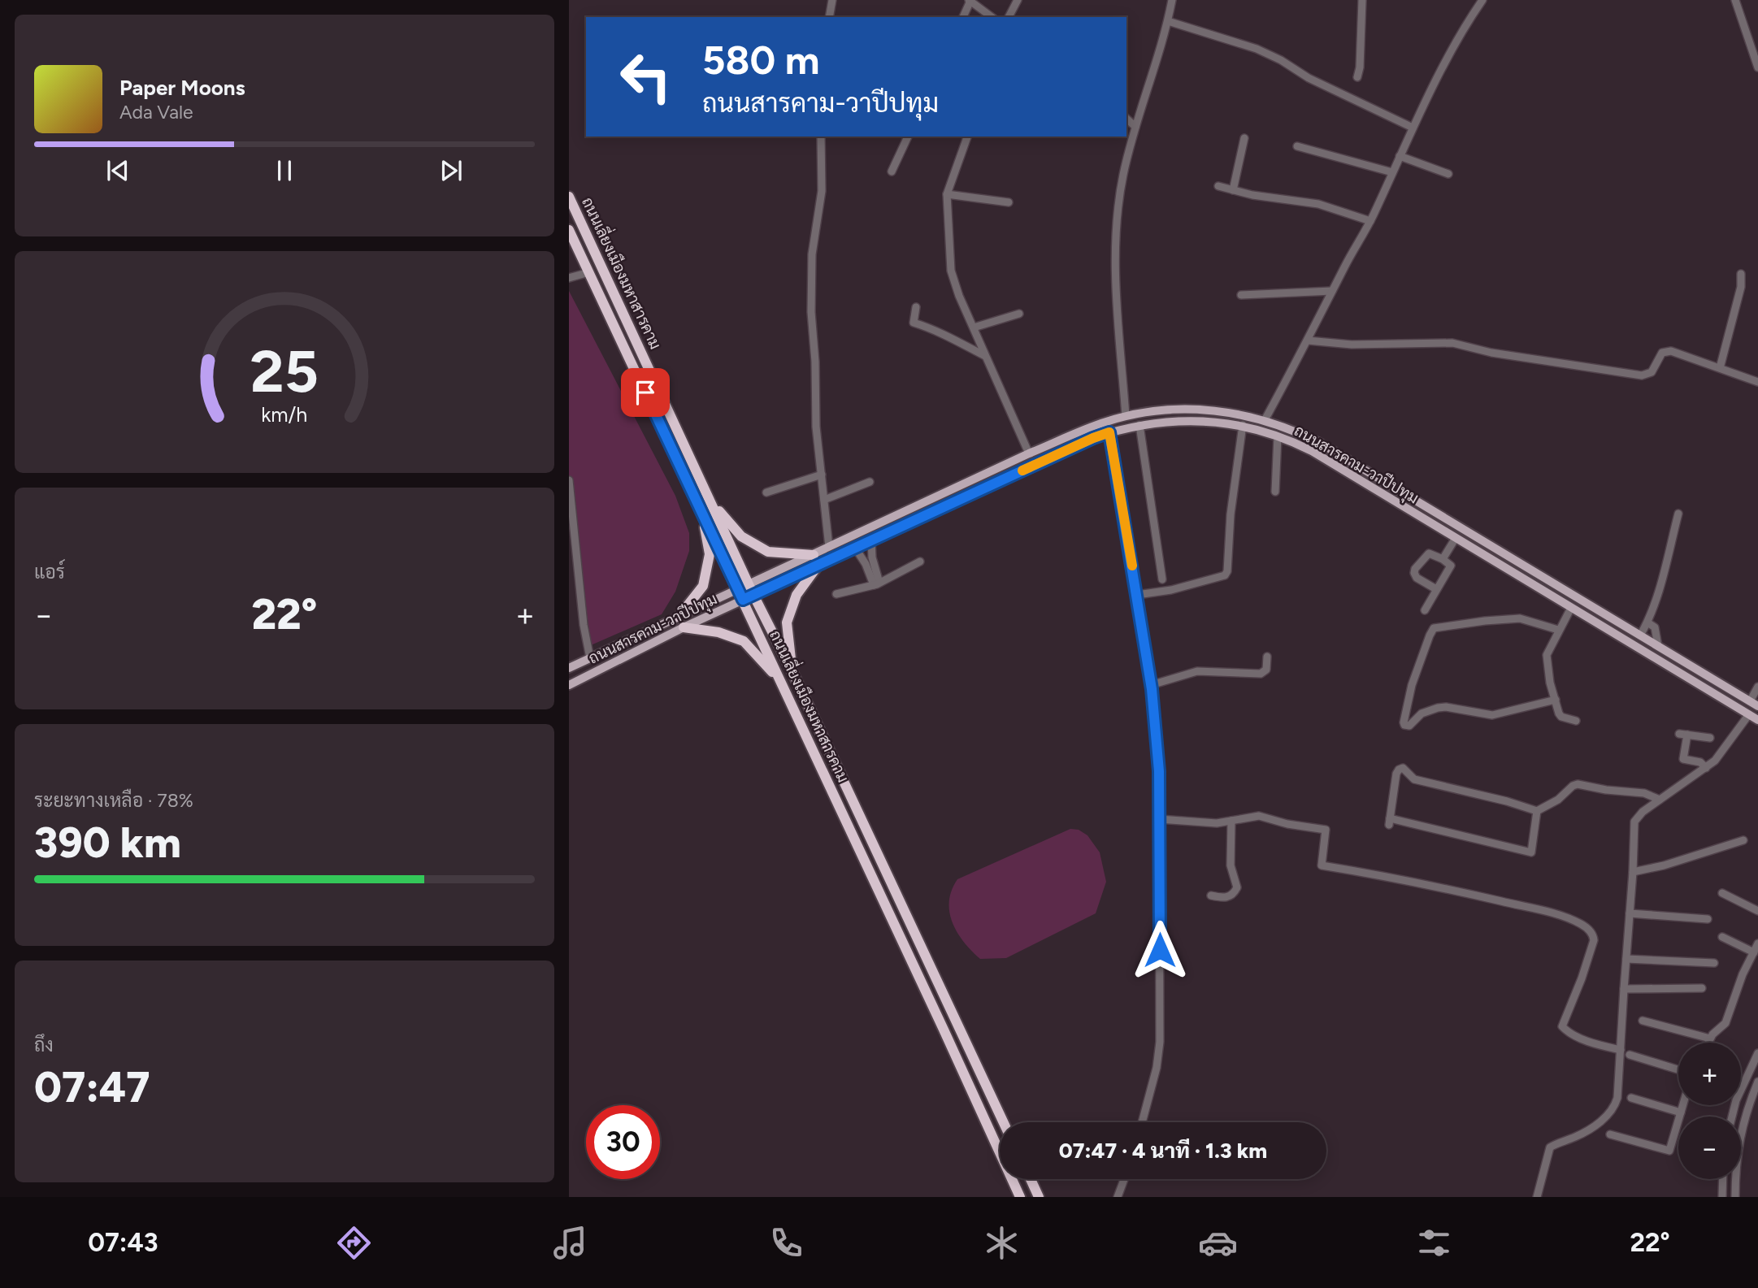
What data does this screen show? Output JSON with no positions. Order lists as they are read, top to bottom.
{
  "streets": {
    "highway": ["ถนนเลี่ยงเมืองมหาสารคาม"],
    "main road": ["ถนนสารคาม-วาปีปทุม"]
  },
  "crossings": [
    ["ถนนเลี่ยงเมืองมหาสารคาม", "ถนนสารคาม-วาปีปทุม"]
  ],
  "page": {
    "turn": ["580 m", "ถนนสารคาม-วาปีปทุม"],
    "song": ["Paper Moons", "Ada Vale"],
    "tile": [
      "แอร์",
      ["ระยะทางเหลือ · 78%", "390 km"],
      ["ถึง", "07:47"]
    ],
    "heat": ["−", "22°", "+"],
    "map_buttons": ["+", "−"],
    "limit": "30",
    "trip": "07:47 · 4 นาที · 1.3 km",
    "tabs": ["07:43", "22°"],
    "gauge": ["25", "km/h"]
  }
}
